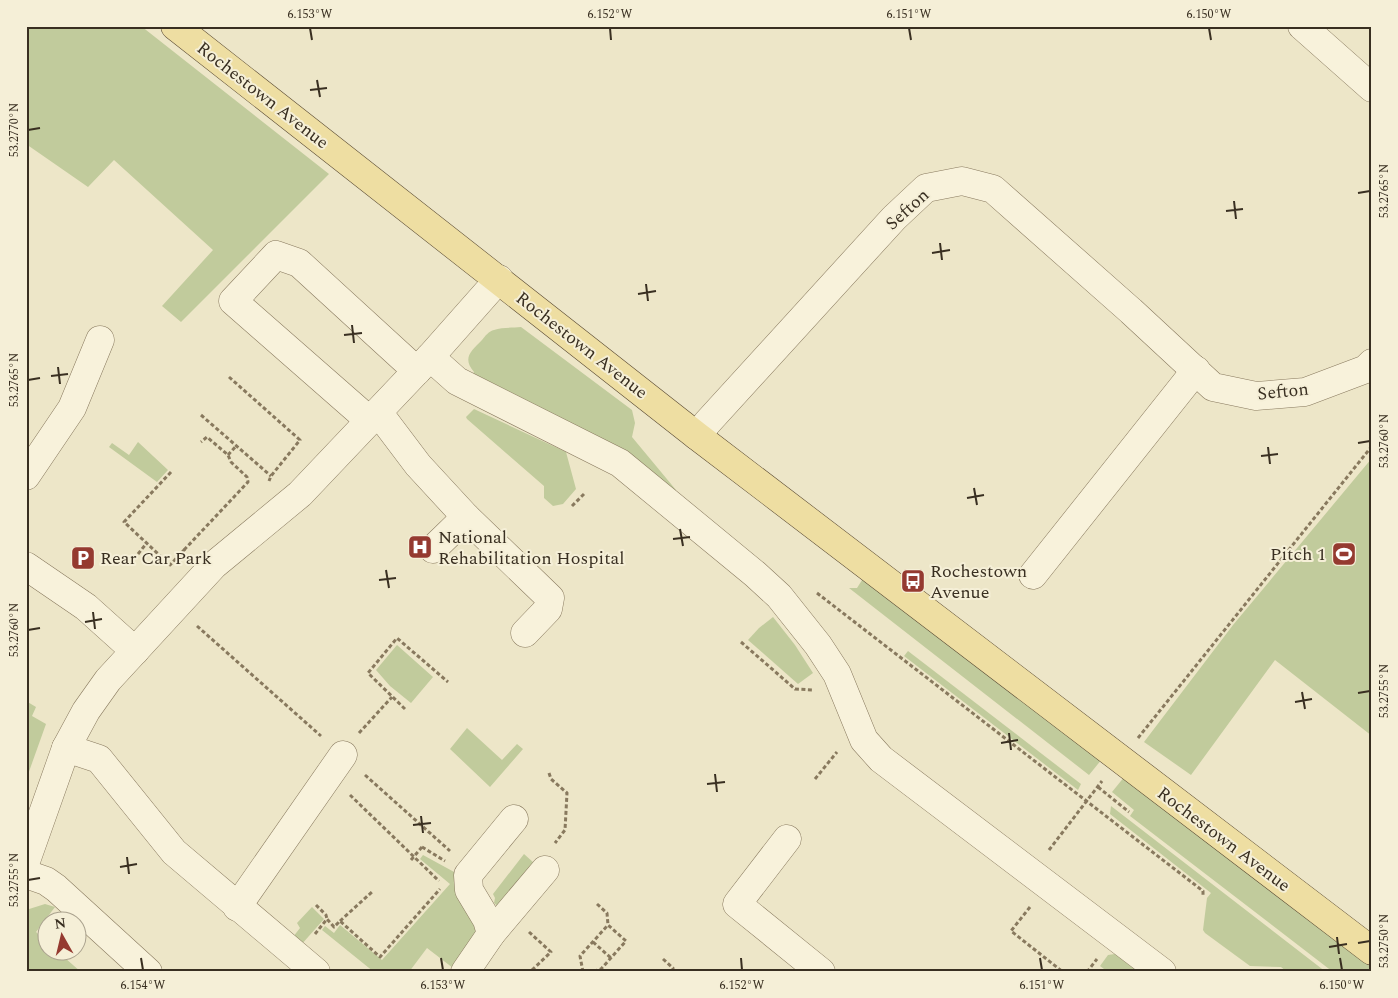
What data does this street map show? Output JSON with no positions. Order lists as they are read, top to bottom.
{
  "streets": {
    "main road": ["Rochestown Avenue"],
    "street": ["Sefton"]
  },
  "crossings": [
    ["Rochestown Avenue", "Sefton"]
  ],
  "places": {
    "hospital": ["National Rehabilitation Hospital"],
    "sports": ["Pitch 1"],
    "parking": ["Rear Car Park"],
    "bus stop": ["Rochestown Avenue"]
  },
  "north": "top",
  "coordinates": [
    "6.153°W",
    "6.152°W",
    "6.151°W",
    "6.150°W",
    "53.2770°N",
    "53.2765°N",
    "53.2760°N",
    "53.2755°N",
    "53.2750°N",
    "6.154°W"
  ]
}
